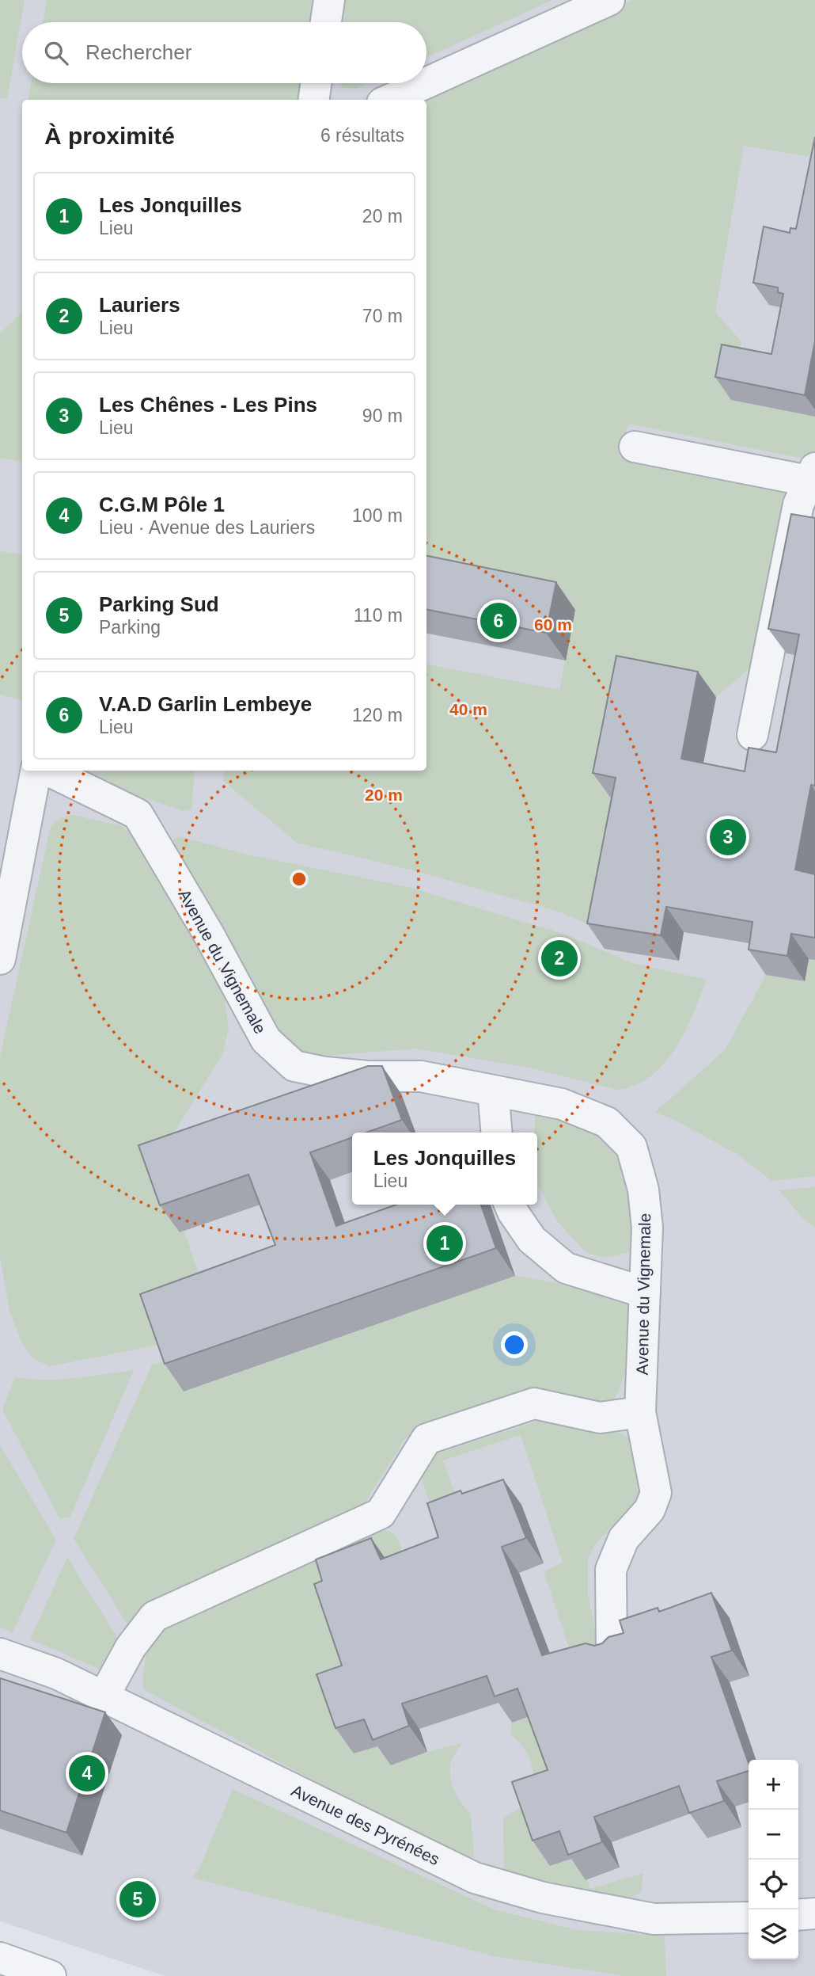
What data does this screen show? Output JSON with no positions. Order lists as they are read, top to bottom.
{
  "streets": {
    "street": ["Avenue du Vignemale", "Avenue des Pyrénées"]
  },
  "page": {
    "search": "Rechercher",
    "heading": ["À proximité", "6 résultats"],
    "list": [
      {
        "mark": "1",
        "name": "Les Jonquilles",
        "note": "Lieu",
        "value": "20 m"
      },
      {
        "mark": "2",
        "name": "Lauriers",
        "note": "Lieu",
        "value": "70 m"
      },
      {
        "mark": "3",
        "name": "Les Chênes - Les Pins",
        "note": "Lieu",
        "value": "90 m"
      },
      {
        "mark": "4",
        "name": "C.G.M Pôle 1",
        "note": "Lieu · Avenue des Lauriers",
        "value": "100 m"
      },
      {
        "mark": "5",
        "name": "Parking Sud",
        "note": "Parking",
        "value": "110 m"
      },
      {
        "mark": "6",
        "name": "V.A.D Garlin Lembeye",
        "note": "Lieu",
        "value": "120 m"
      }
    ],
    "pins": [
      "6",
      "3",
      "2",
      "1",
      "4",
      "5"
    ],
    "popup": ["Les Jonquilles", "Lieu"],
    "map_buttons": ["+", "−"]
  },
  "rings": ["60 m", "40 m", "20 m"]
}
